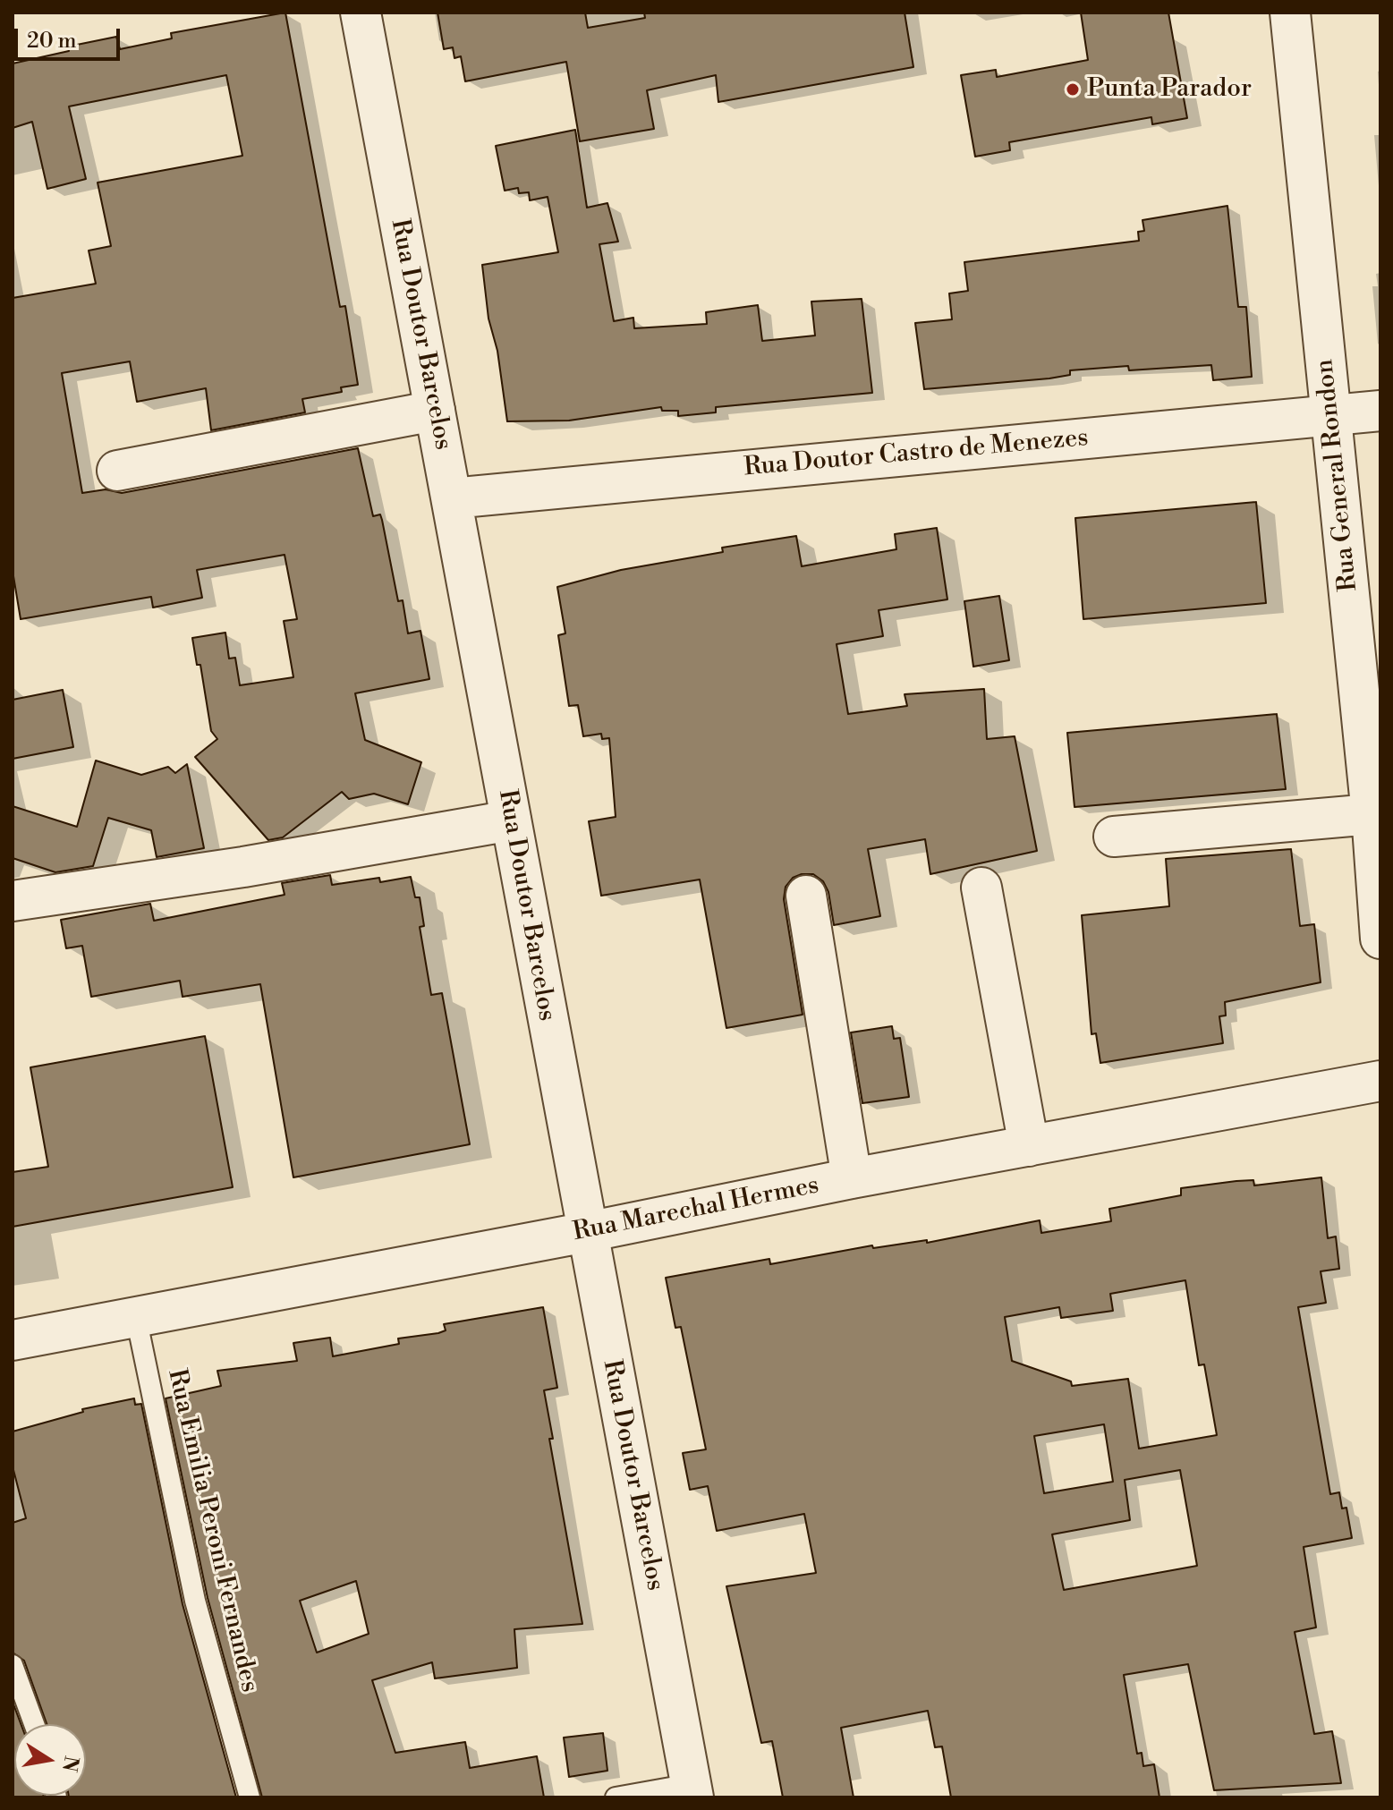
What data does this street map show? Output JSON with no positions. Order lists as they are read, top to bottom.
{
  "streets": {
    "street": [
      "Rua Doutor Barcelos",
      "Rua Doutor Castro de Menezes",
      "Rua General Rondon",
      "Rua Marechal Hermes"
    ],
    "lane": ["Rua Emilia Peroni Fernandes"]
  },
  "crossings": [
    ["Rua Doutor Barcelos", "Rua Doutor Castro de Menezes"],
    ["Rua Doutor Barcelos", "Rua Marechal Hermes"],
    ["Rua Doutor Castro de Menezes", "Rua General Rondon"],
    ["Rua Marechal Hermes", "Rua Emilia Peroni Fernandes"]
  ],
  "places": ["Punta Parador"],
  "scale_bar": "20 m",
  "north": "right"
}
